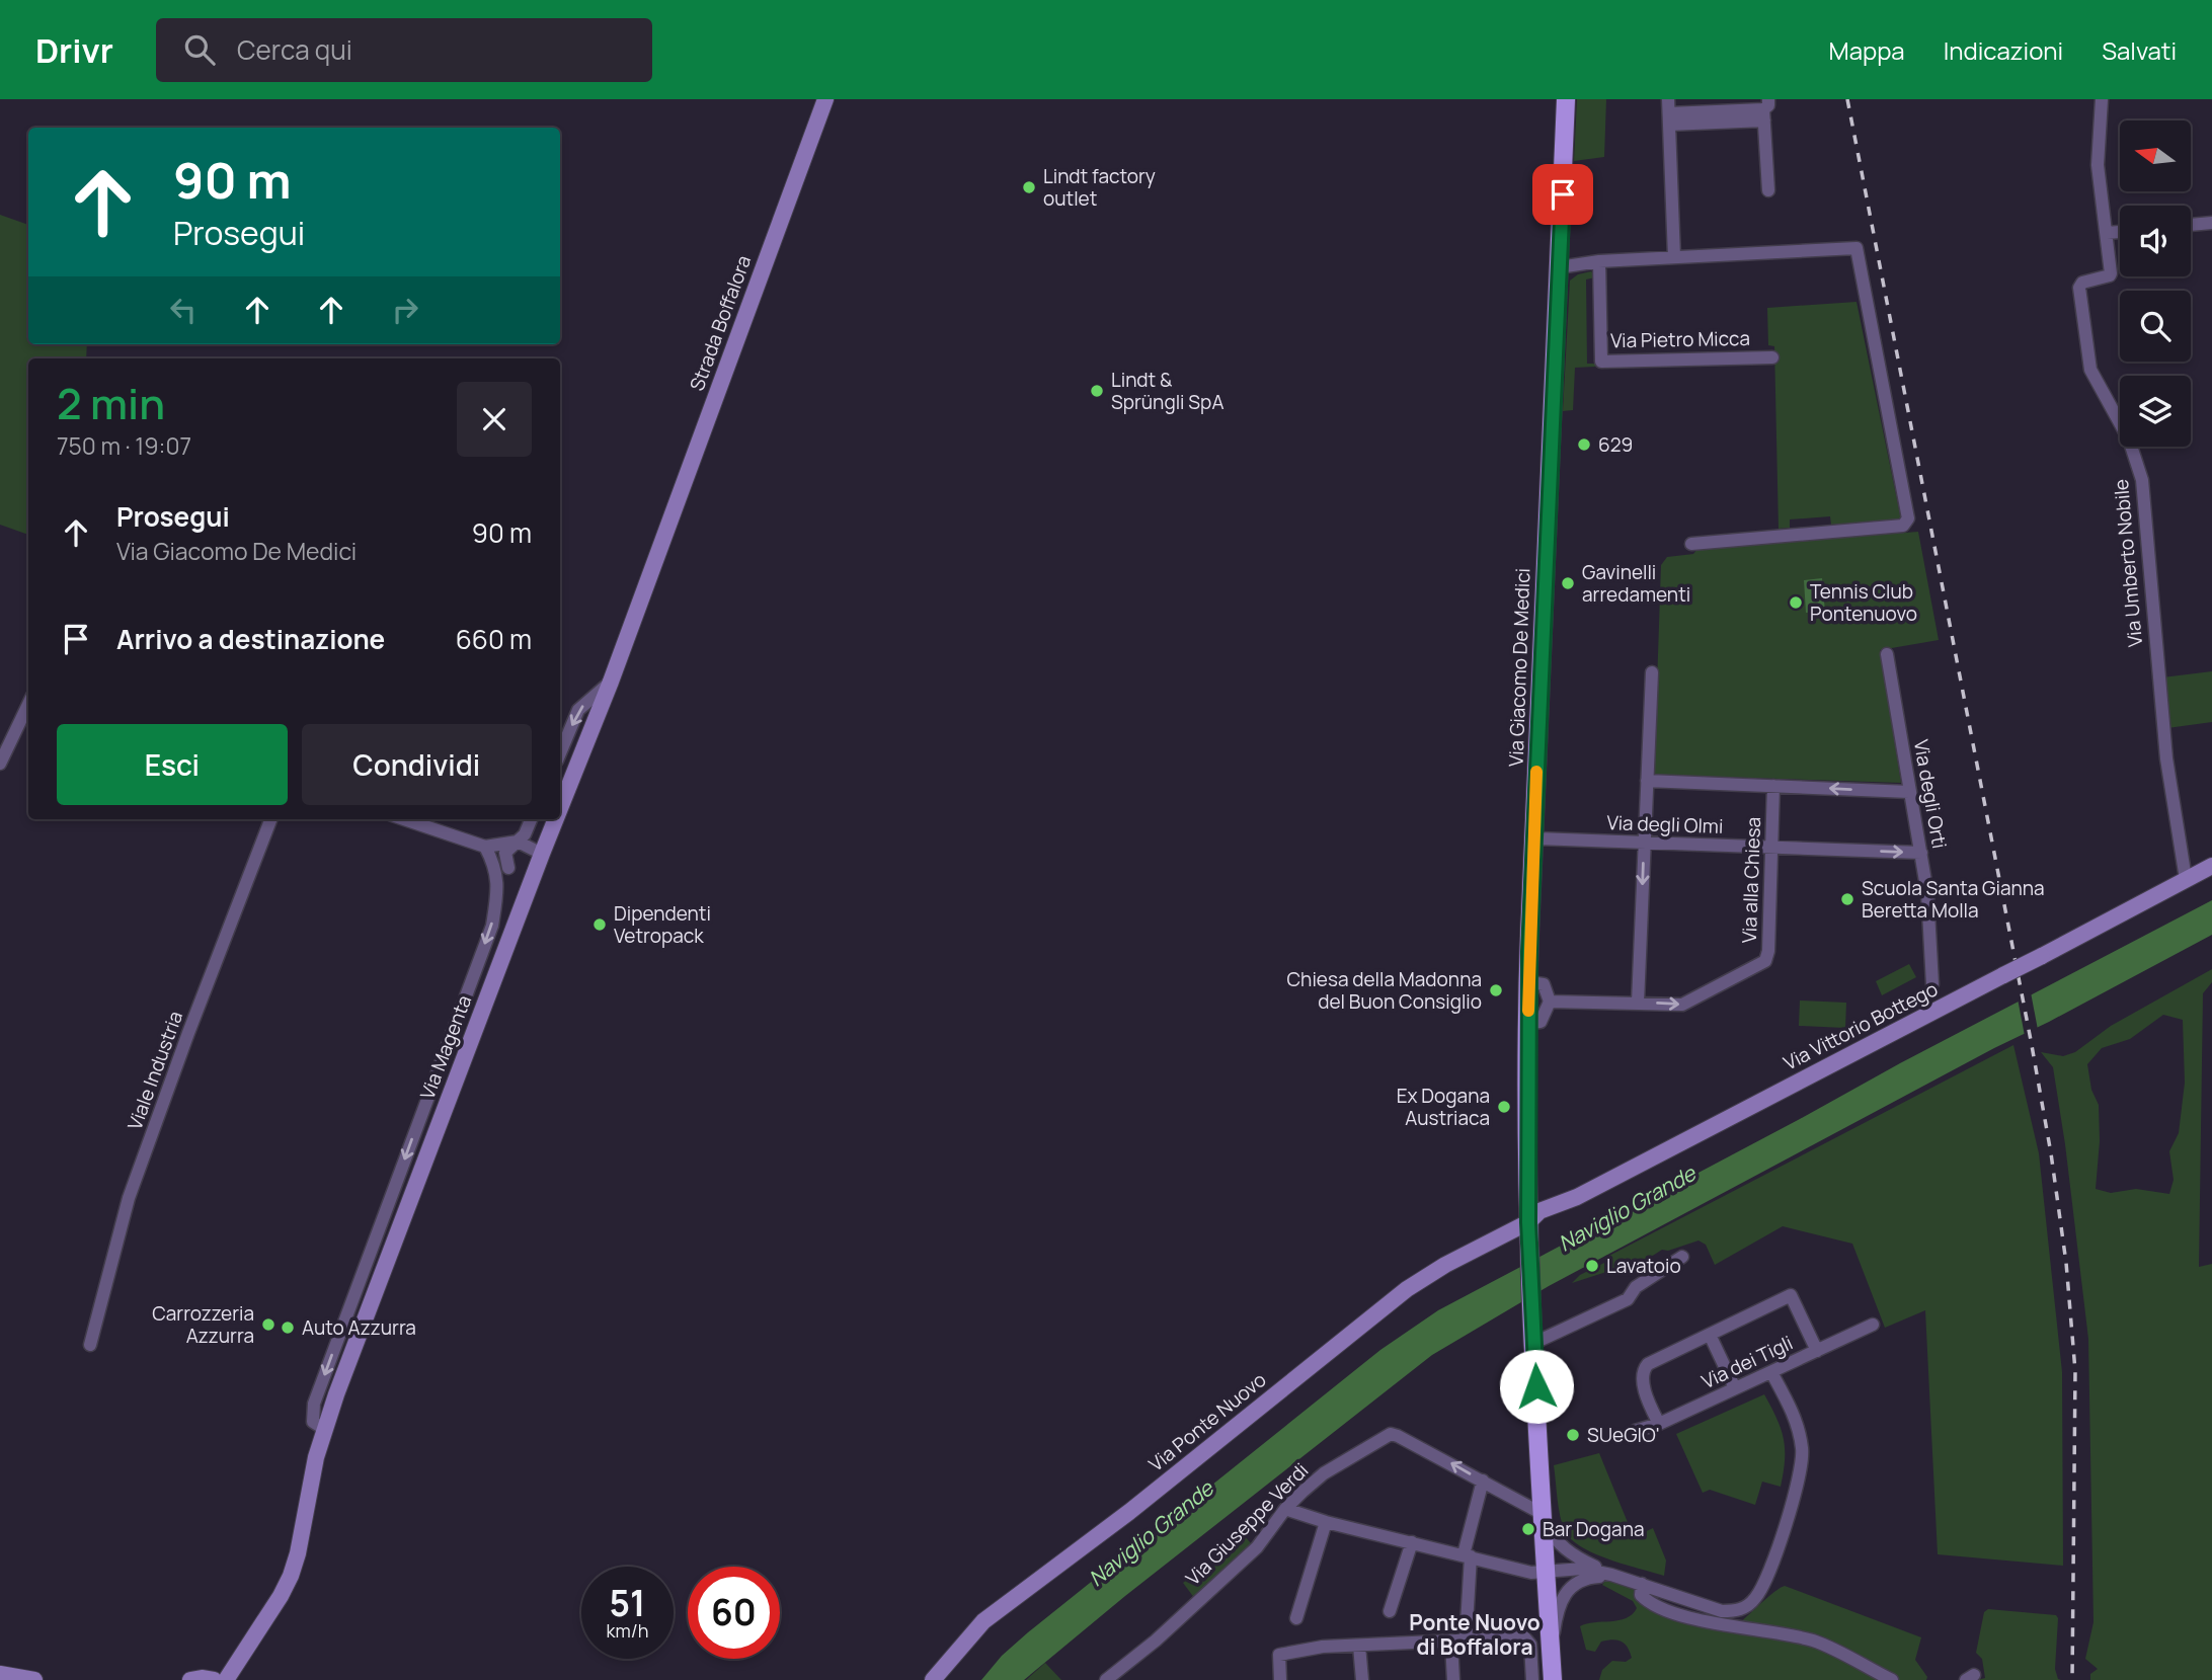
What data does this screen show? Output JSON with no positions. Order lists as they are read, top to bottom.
{
  "streets": {
    "main road": ["Via Giacomo De Medici"],
    "street": [
      "Strada Boffalora",
      "Via Pietro Micca",
      "Via Umberto Nobile",
      "Via degli Orti",
      "Via degli Olmi",
      "Via alla Chiesa",
      "Via Vittorio Bottego",
      "Via Magenta",
      "Viale Industria",
      "Via dei Tigli",
      "Via Ponte Nuovo",
      "Via Giuseppe Verdi"
    ]
  },
  "crossings": [
    ["Strada Boffalora", "Via Magenta"],
    ["Via Umberto Nobile", "Via Vittorio Bottego"],
    ["Via Giacomo De Medici", "Via degli Olmi"],
    ["Via Giacomo De Medici", "Via Vittorio Bottego"],
    ["Via Giacomo De Medici", "Via Ponte Nuovo"],
    ["Via Giacomo De Medici", "Via Giuseppe Verdi"],
    ["Via degli Orti", "Via degli Olmi"],
    ["Via degli Olmi", "Via alla Chiesa"],
    ["Via Vittorio Bottego", "Via Ponte Nuovo"]
  ],
  "one_way": ["Via alla Chiesa"],
  "districts": ["Ponte Nuovo di Boffalora"],
  "water": ["Naviglio Grande"],
  "places": [
    "Lindt factory outlet",
    "Lindt & Sprüngli SpA",
    "629",
    "Gavinelli arredamenti",
    "Tennis Club Pontenuovo",
    "Scuola Santa Gianna Beretta Molla",
    "Dipendenti Vetropack",
    "Chiesa della Madonna del Buon Consiglio",
    "Ex Dogana Austriaca",
    "Lavatoio",
    "Carrozzeria Azzurra",
    "Auto Azzurra",
    "SUeGIO'",
    "Bar Dogana"
  ],
  "north": "left",
  "page": {
    "header": "Drivr",
    "search": "Cerca qui",
    "nav": ["Mappa", "Indicazioni", "Salvati"],
    "turn": ["90 m", "Prosegui"],
    "heading": ["2 min", "750 m · 19:07"],
    "list": [
      {
        "name": "Prosegui",
        "note": "Via Giacomo De Medici",
        "value": "90 m"
      },
      {
        "name": "Arrivo a destinazione",
        "value": "660 m"
      }
    ],
    "buttons": ["Esci", "Condividi"],
    "speed": "51 km/h",
    "limit": "60"
  }
}
